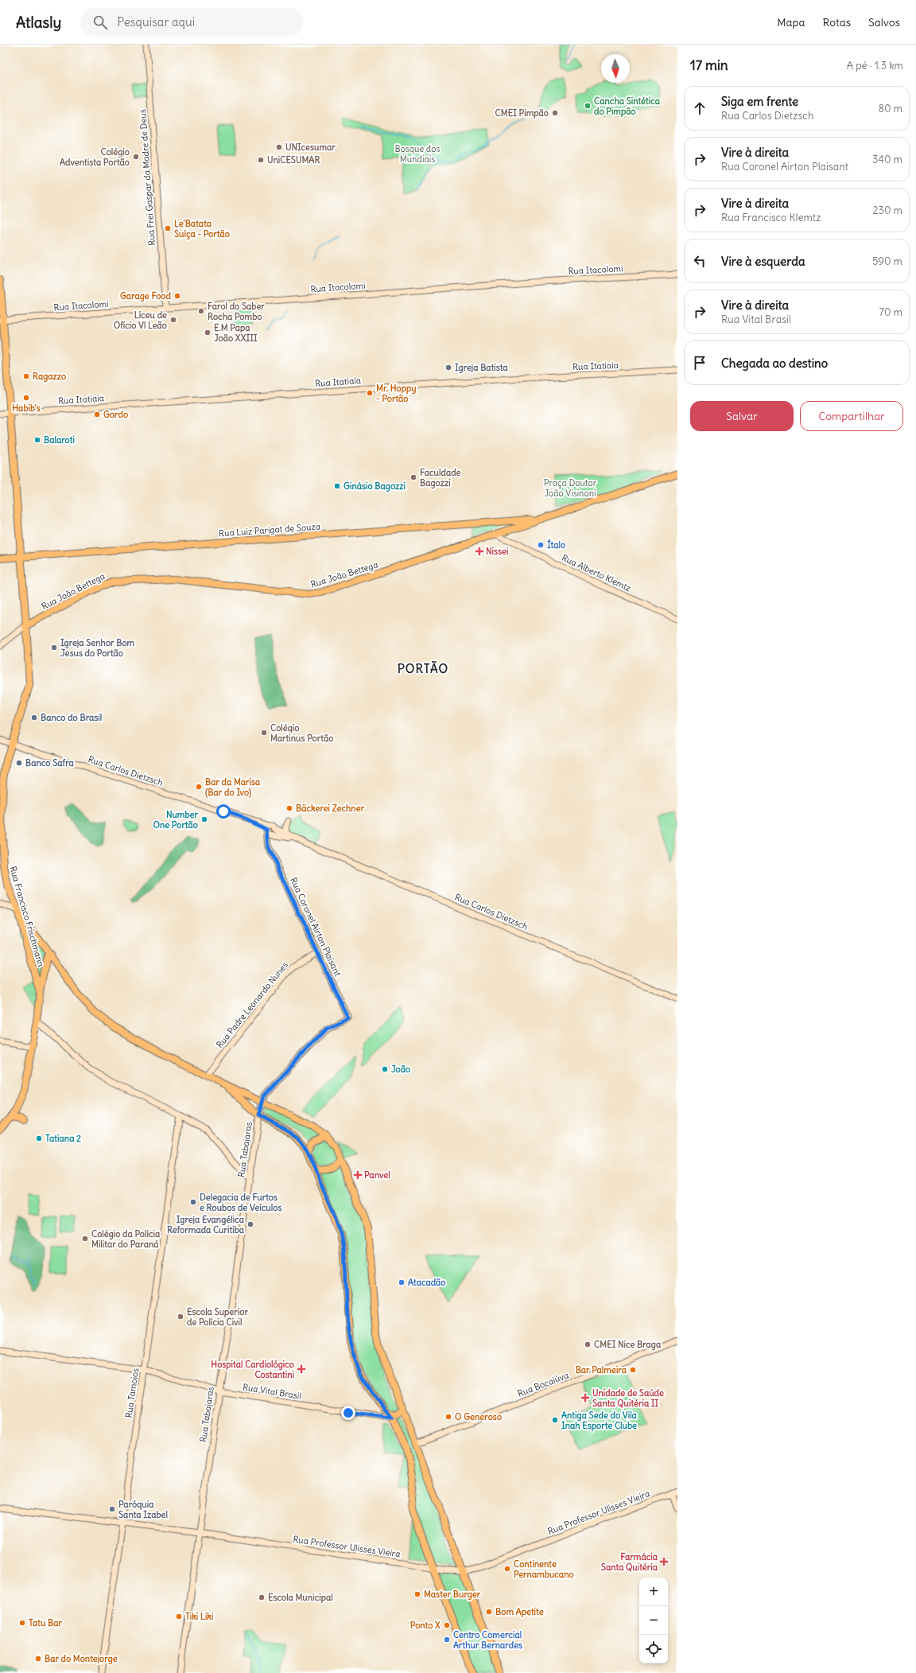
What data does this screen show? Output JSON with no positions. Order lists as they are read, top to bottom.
{
  "streets": {
    "main road": ["Rua Luiz Parigot de Souza", "Rua João Bettega", "Rua Francisco Frischmann"],
    "street": [
      "Rua Frei Gaspar da Madre de Deus",
      "Rua Itacolomi",
      "Rua Itatiaia",
      "Rua Alberto Klemtz",
      "Rua Carlos Dietzsch",
      "Rua Coronel Airton Plaisant",
      "Rua Padre Leonardo Nunes",
      "Rua Tabajaras",
      "Rua Bocaiúva",
      "Rua Vital Brasil",
      "Rua Tamoios",
      "Rua Professor Ulisses Vieira"
    ]
  },
  "crossings": [
    ["Rua Frei Gaspar da Madre de Deus", "Rua Itacolomi"],
    ["Rua Itacolomi", "Rua Francisco Frischmann"],
    ["Rua Itatiaia", "Rua Francisco Frischmann"],
    ["Rua Luiz Parigot de Souza", "Rua João Bettega"],
    ["Rua Luiz Parigot de Souza", "Rua Francisco Frischmann"],
    ["Rua Alberto Klemtz", "Rua João Bettega"],
    ["Rua João Bettega", "Rua Francisco Frischmann"],
    ["Rua Carlos Dietzsch", "Rua Francisco Frischmann"],
    ["Rua Carlos Dietzsch", "Rua Coronel Airton Plaisant"],
    ["Rua Coronel Airton Plaisant", "Rua Padre Leonardo Nunes"],
    ["Rua Coronel Airton Plaisant", "Rua Tabajaras"],
    ["Rua Tabajaras", "Rua Vital Brasil"],
    ["Rua Tabajaras", "Rua Professor Ulisses Vieira"],
    ["Rua Vital Brasil", "Rua Tamoios"],
    ["Rua Tamoios", "Rua Professor Ulisses Vieira"]
  ],
  "districts": ["PORTÃO"],
  "parks": ["Bosque dos Mundiais", "Praça Doutor João Visinoni"],
  "places": {
    "other": [
      "Cancha Sintética do Pimpão",
      "CMEI Pimpão",
      "UNIcesumar",
      "Colégio Adventista Portão",
      "UniCESUMAR",
      "Le'Batata Suíça - Portão",
      "Garage Food",
      "Farol do Saber Rocha Pombo",
      "Líceu de Ofício Vl Leão",
      "E.M Papa João XXIII",
      "Igreja Batista",
      "Ragazzo",
      "Mr. Hoppy - Portão",
      "Habib's",
      "Gordo",
      "Balaroti",
      "Faculdade Bagozzi",
      "Ginásio Bagozzi",
      "Ítalo",
      "Igreja Senhor Bom Jesus do Portão",
      "Banco do Brasil",
      "Colégio Martinus Portão",
      "Banco Safra",
      "Bar da Marisa (Bar do Ivo)",
      "Bäckerei Zechner",
      "Number One Portão",
      "João",
      "Tatiana 2",
      "Delegacia de Furtos e Roubos de Veículos",
      "Igreja Evangélica Reformada Curitiba",
      "Colégio da Polícia Militar do Paraná",
      "Atacadão",
      "Escola Superior de Polícia Civil",
      "CMEI Nice Braga",
      "Bar Palmeira",
      "O Generoso",
      "Antiga Sede do Vila Inah Esporte Clube",
      "Paróquia Santa Izabel",
      "Continente Pernambucano",
      "Master Burger",
      "Escola Municipal",
      "Bom Apetite",
      "Tiki Liki",
      "Tatu Bar",
      "Ponto X",
      "Centro Comercial Arthur Bernardes",
      "Bar do Montejorge"
    ],
    "health": [
      "Nissei",
      "Panvel",
      "Hospital Cardiológico Costantini",
      "Unidade de Saúde Santa Quitéria II",
      "Farmácia Santa Quitéria"
    ]
  },
  "north": "bottom",
  "page": {
    "header": "Atlasly",
    "search": "Pesquisar aqui",
    "nav": ["Mapa", "Rotas", "Salvos"],
    "heading": ["17 min", "A pé · 1.3 km"],
    "list": [
      ["Siga em frente", "Rua Carlos Dietzsch", "80 m"],
      ["Vire à direita", "Rua Coronel Airton Plaisant", "340 m"],
      ["Vire à direita", "Rua Francisco Klemtz", "230 m"],
      ["Vire à esquerda", "590 m"],
      ["Vire à direita", "Rua Vital Brasil", "70 m"],
      "Chegada ao destino"
    ],
    "buttons": ["Salvar", "Compartilhar"],
    "map_buttons": ["+", "−"]
  }
}
